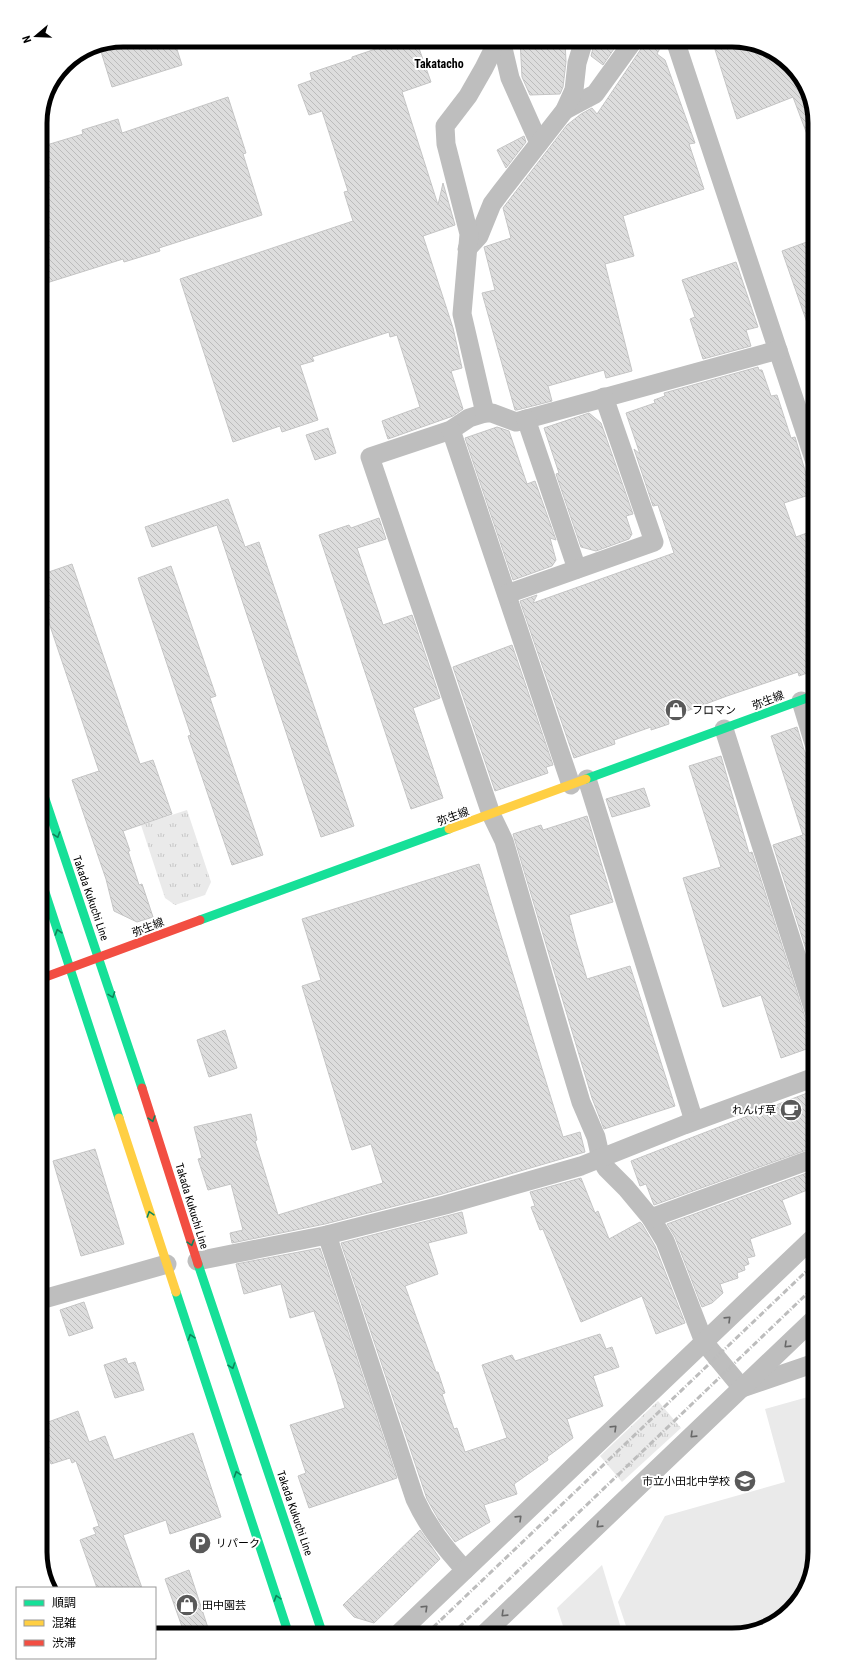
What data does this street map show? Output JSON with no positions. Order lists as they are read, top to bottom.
{
  "streets": {
    "main road": ["弥生線", "Takada Kukuchi Line"]
  },
  "crossings": [
    ["弥生線", "Takada Kukuchi Line"]
  ],
  "districts": ["Takatacho"],
  "places": {
    "shop": ["フロマン", "田中園芸"],
    "cafe": ["れんげ草"],
    "school or university": ["市立小田北中学校"],
    "parking": ["リパーク"]
  },
  "legend": ["順調", "混雑", "渋滞"],
  "north": "left"
}
